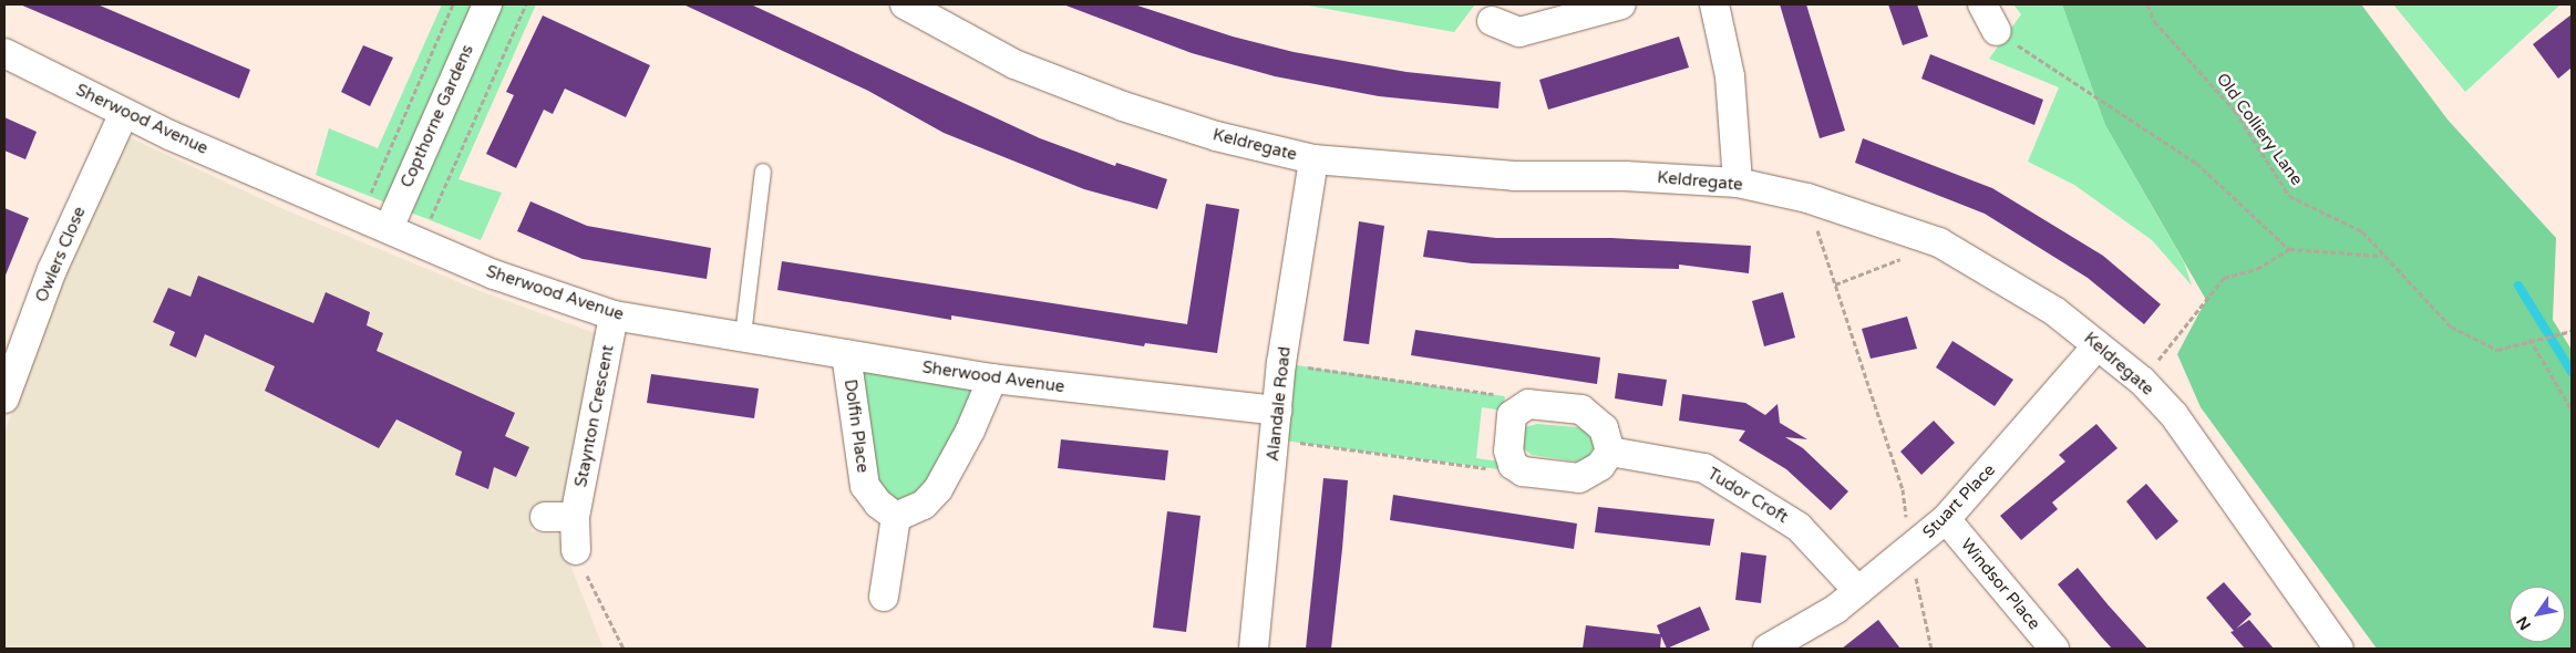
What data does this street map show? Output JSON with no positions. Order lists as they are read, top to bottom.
{
  "streets": {
    "street": [
      "Copthorne Gardens",
      "Sherwood Avenue",
      "Keldregate",
      "Owlers Close",
      "Alandale Road",
      "Staynton Crescent",
      "Dolfin Place",
      "Tudor Croft",
      "Stuart Place",
      "Windsor Place"
    ],
    "path": ["Old Colliery Lane"]
  },
  "crossings": [
    ["Copthorne Gardens", "Sherwood Avenue"],
    ["Sherwood Avenue", "Owlers Close"],
    ["Sherwood Avenue", "Alandale Road"],
    ["Sherwood Avenue", "Staynton Crescent"],
    ["Sherwood Avenue", "Dolfin Place"],
    ["Keldregate", "Alandale Road"],
    ["Keldregate", "Stuart Place"],
    ["Tudor Croft", "Stuart Place"],
    ["Stuart Place", "Windsor Place"]
  ],
  "north": "bottom left"
}
